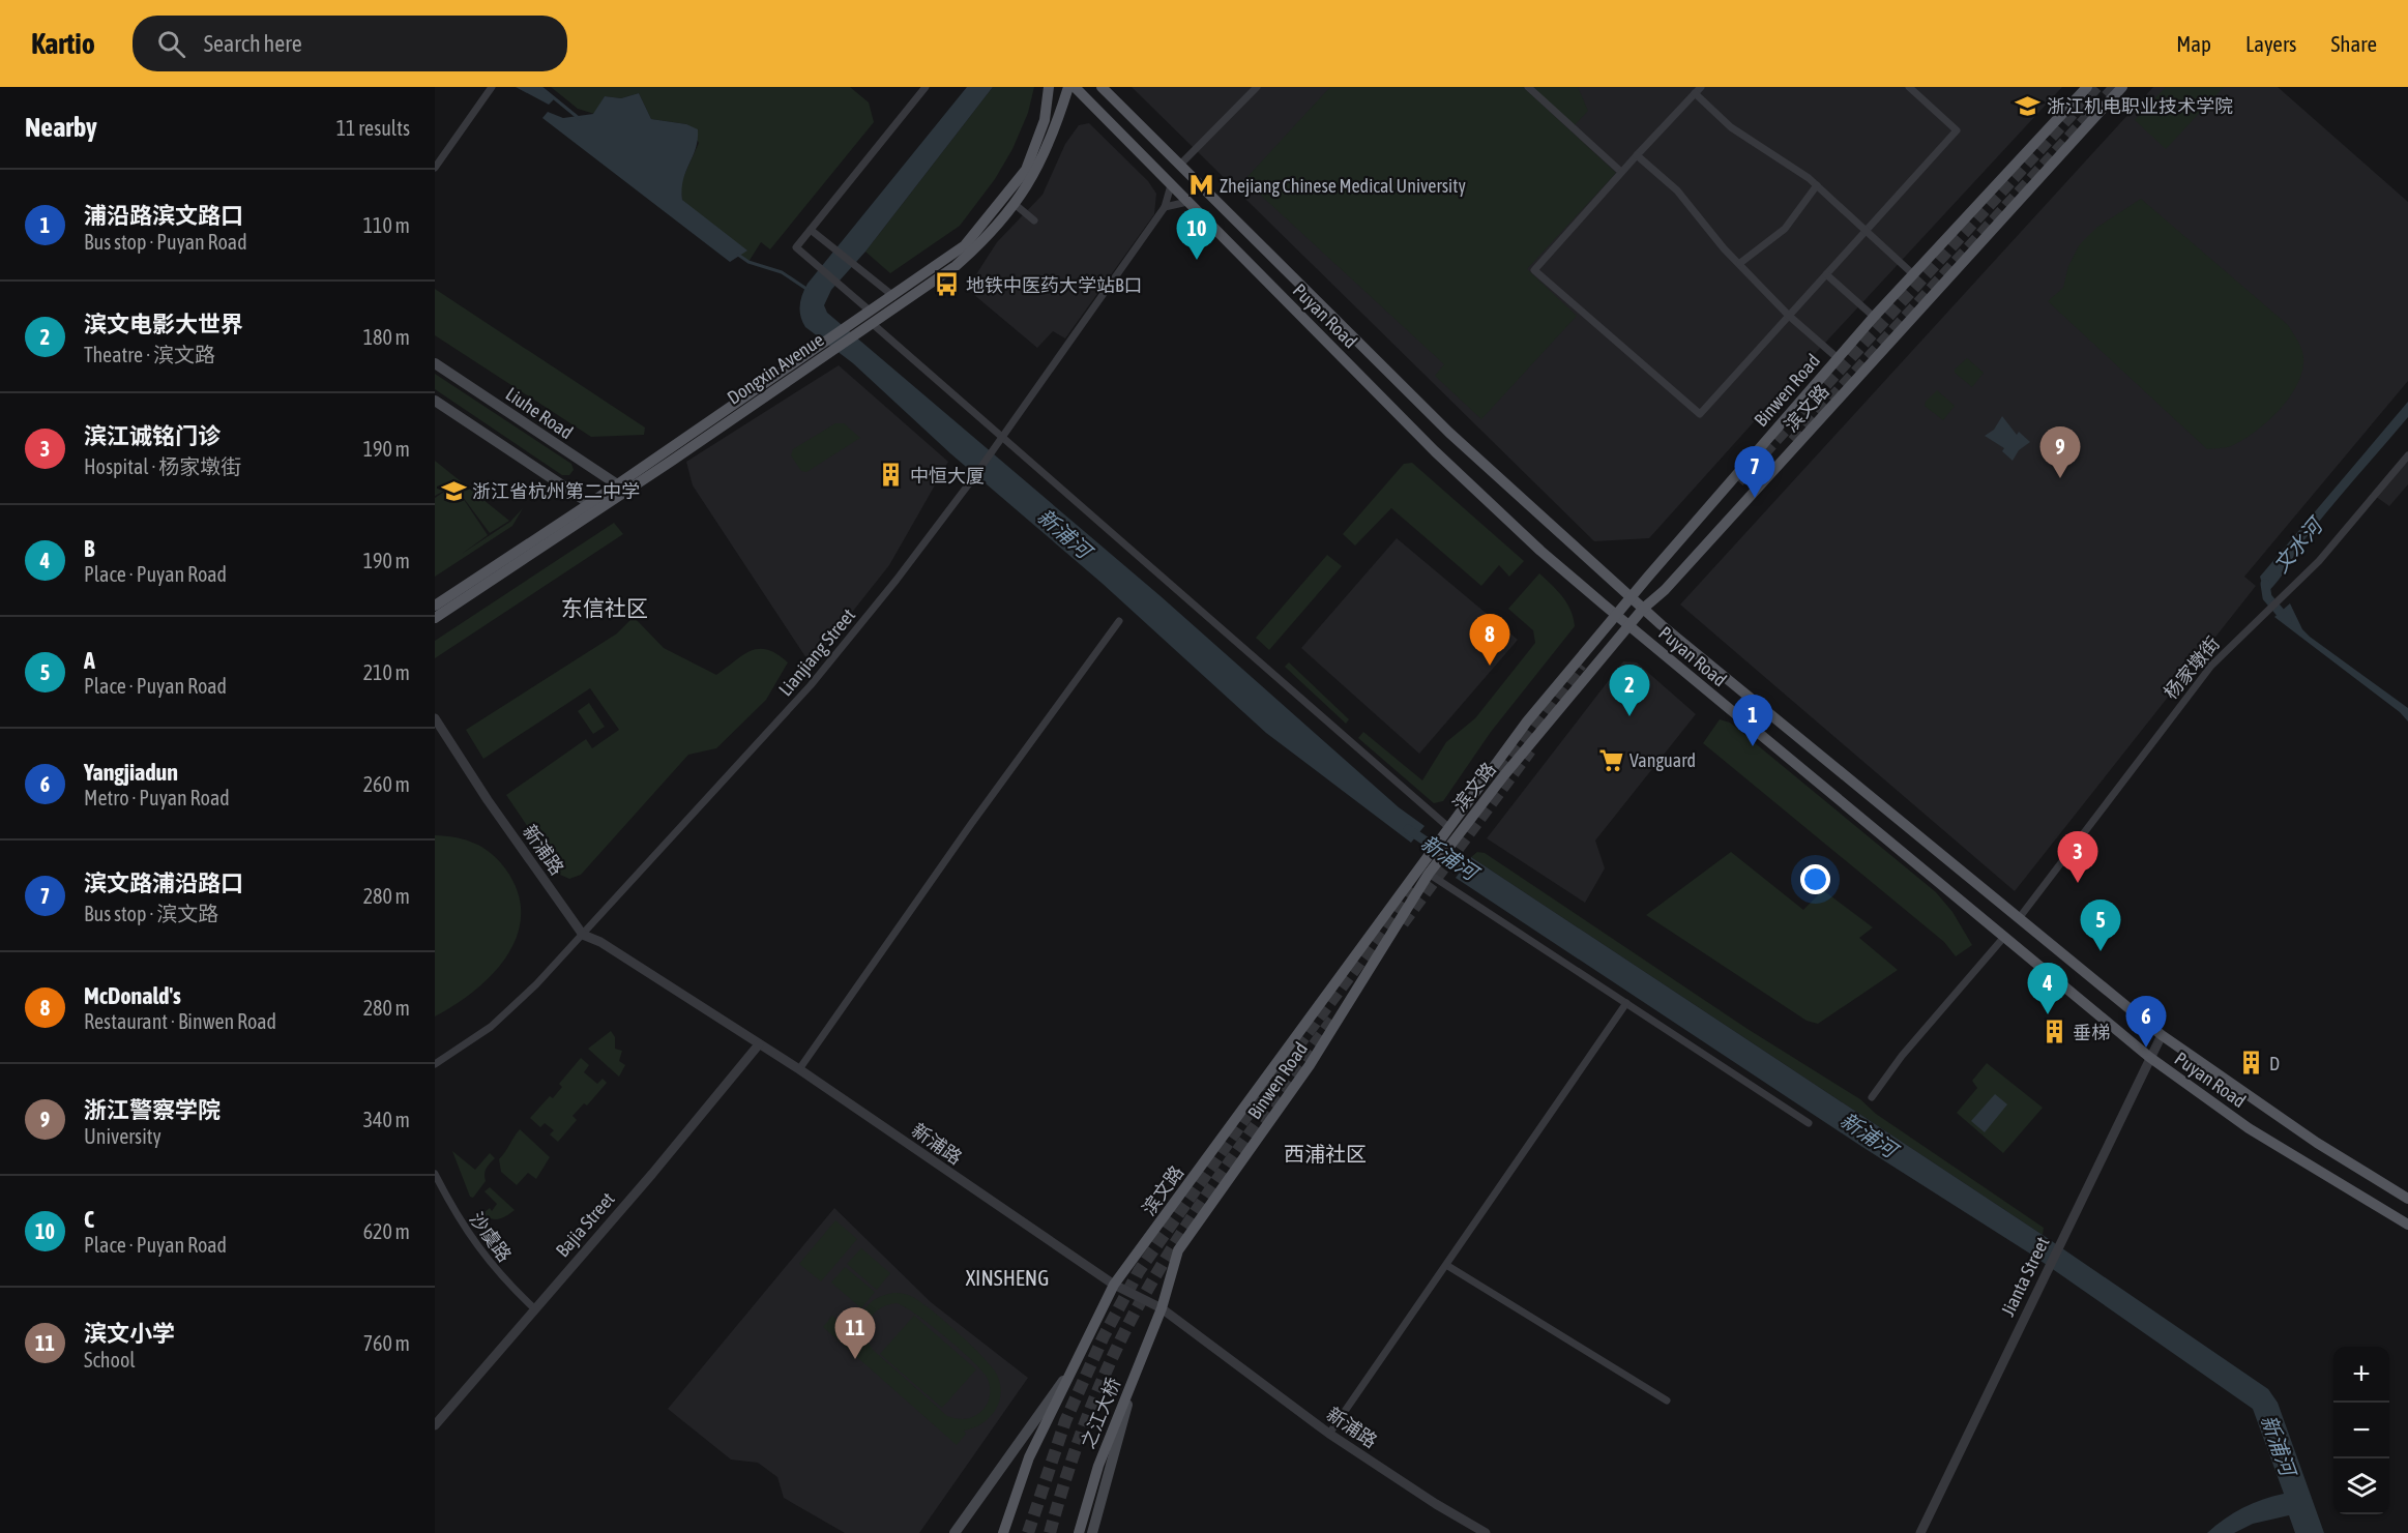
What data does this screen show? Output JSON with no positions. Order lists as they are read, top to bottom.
{
  "streets": {
    "main road": [
      "Puyan Road",
      "Dongxin Avenue",
      "Binwen Road",
      "滨文路",
      "Liuhe Road",
      "之江大桥"
    ],
    "street": [
      "Lianjiang Street",
      "杨家墩街",
      "新浦路",
      "Bajia Street",
      "沙虞路",
      "Jianta Street"
    ]
  },
  "crossings": [
    ["Puyan Road", "Binwen Road"],
    ["Puyan Road", "滨文路"],
    ["Puyan Road", "Lianjiang Street"],
    ["Puyan Road", "杨家墩街"],
    ["Puyan Road", "Jianta Street"],
    ["Dongxin Avenue", "Liuhe Road"],
    ["Binwen Road", "滨文路"],
    ["Binwen Road", "新浦路"],
    ["Binwen Road", "之江大桥"],
    ["滨文路", "新浦路"],
    ["Lianjiang Street", "新浦路"],
    ["新浦路", "Bajia Street"],
    ["新浦路", "之江大桥"],
    ["Bajia Street", "沙虞路"]
  ],
  "districts": ["东信社区", "西浦社区", "XINSHENG"],
  "water": ["新浦河", "文水河"],
  "places": {
    "school or university": ["浙江机电职业技术学院", "浙江省杭州第二中学"],
    "metro station": ["Zhejiang Chinese Medical University"],
    "bus stop": ["地铁中医药大学站B口"],
    "building": ["中恒大厦", "垂梯", "D"],
    "supermarket": ["Vanguard"]
  },
  "page": {
    "header": "Kartio",
    "search": "Search here",
    "nav": ["Map", "Layers", "Share"],
    "heading": ["Nearby", "11 results"],
    "list": [
      {
        "mark": "1",
        "name": "浦沿路滨文路口",
        "note": "Bus stop · Puyan Road",
        "value": "110 m"
      },
      {
        "mark": "2",
        "name": "滨文电影大世界",
        "note": "Theatre · 滨文路",
        "value": "180 m"
      },
      {
        "mark": "3",
        "name": "滨江诚铭门诊",
        "note": "Hospital · 杨家墩街",
        "value": "190 m"
      },
      {
        "mark": "4",
        "name": "B",
        "note": "Place · Puyan Road",
        "value": "190 m"
      },
      {
        "mark": "5",
        "name": "A",
        "note": "Place · Puyan Road",
        "value": "210 m"
      },
      {
        "mark": "6",
        "name": "Yangjiadun",
        "note": "Metro · Puyan Road",
        "value": "260 m"
      },
      {
        "mark": "7",
        "name": "滨文路浦沿路口",
        "note": "Bus stop · 滨文路",
        "value": "280 m"
      },
      {
        "mark": "8",
        "name": "McDonald's",
        "note": "Restaurant · Binwen Road",
        "value": "280 m"
      },
      {
        "mark": "9",
        "name": "浙江警察学院",
        "note": "University",
        "value": "340 m"
      },
      {
        "mark": "10",
        "name": "C",
        "note": "Place · Puyan Road",
        "value": "620 m"
      },
      {
        "mark": "11",
        "name": "滨文小学",
        "note": "School",
        "value": "760 m"
      }
    ],
    "pins": [
      "10",
      "9",
      "7",
      "8",
      "2",
      "1",
      "3",
      "5",
      "4",
      "6",
      "11"
    ],
    "map_buttons": ["+", "−"]
  }
}
